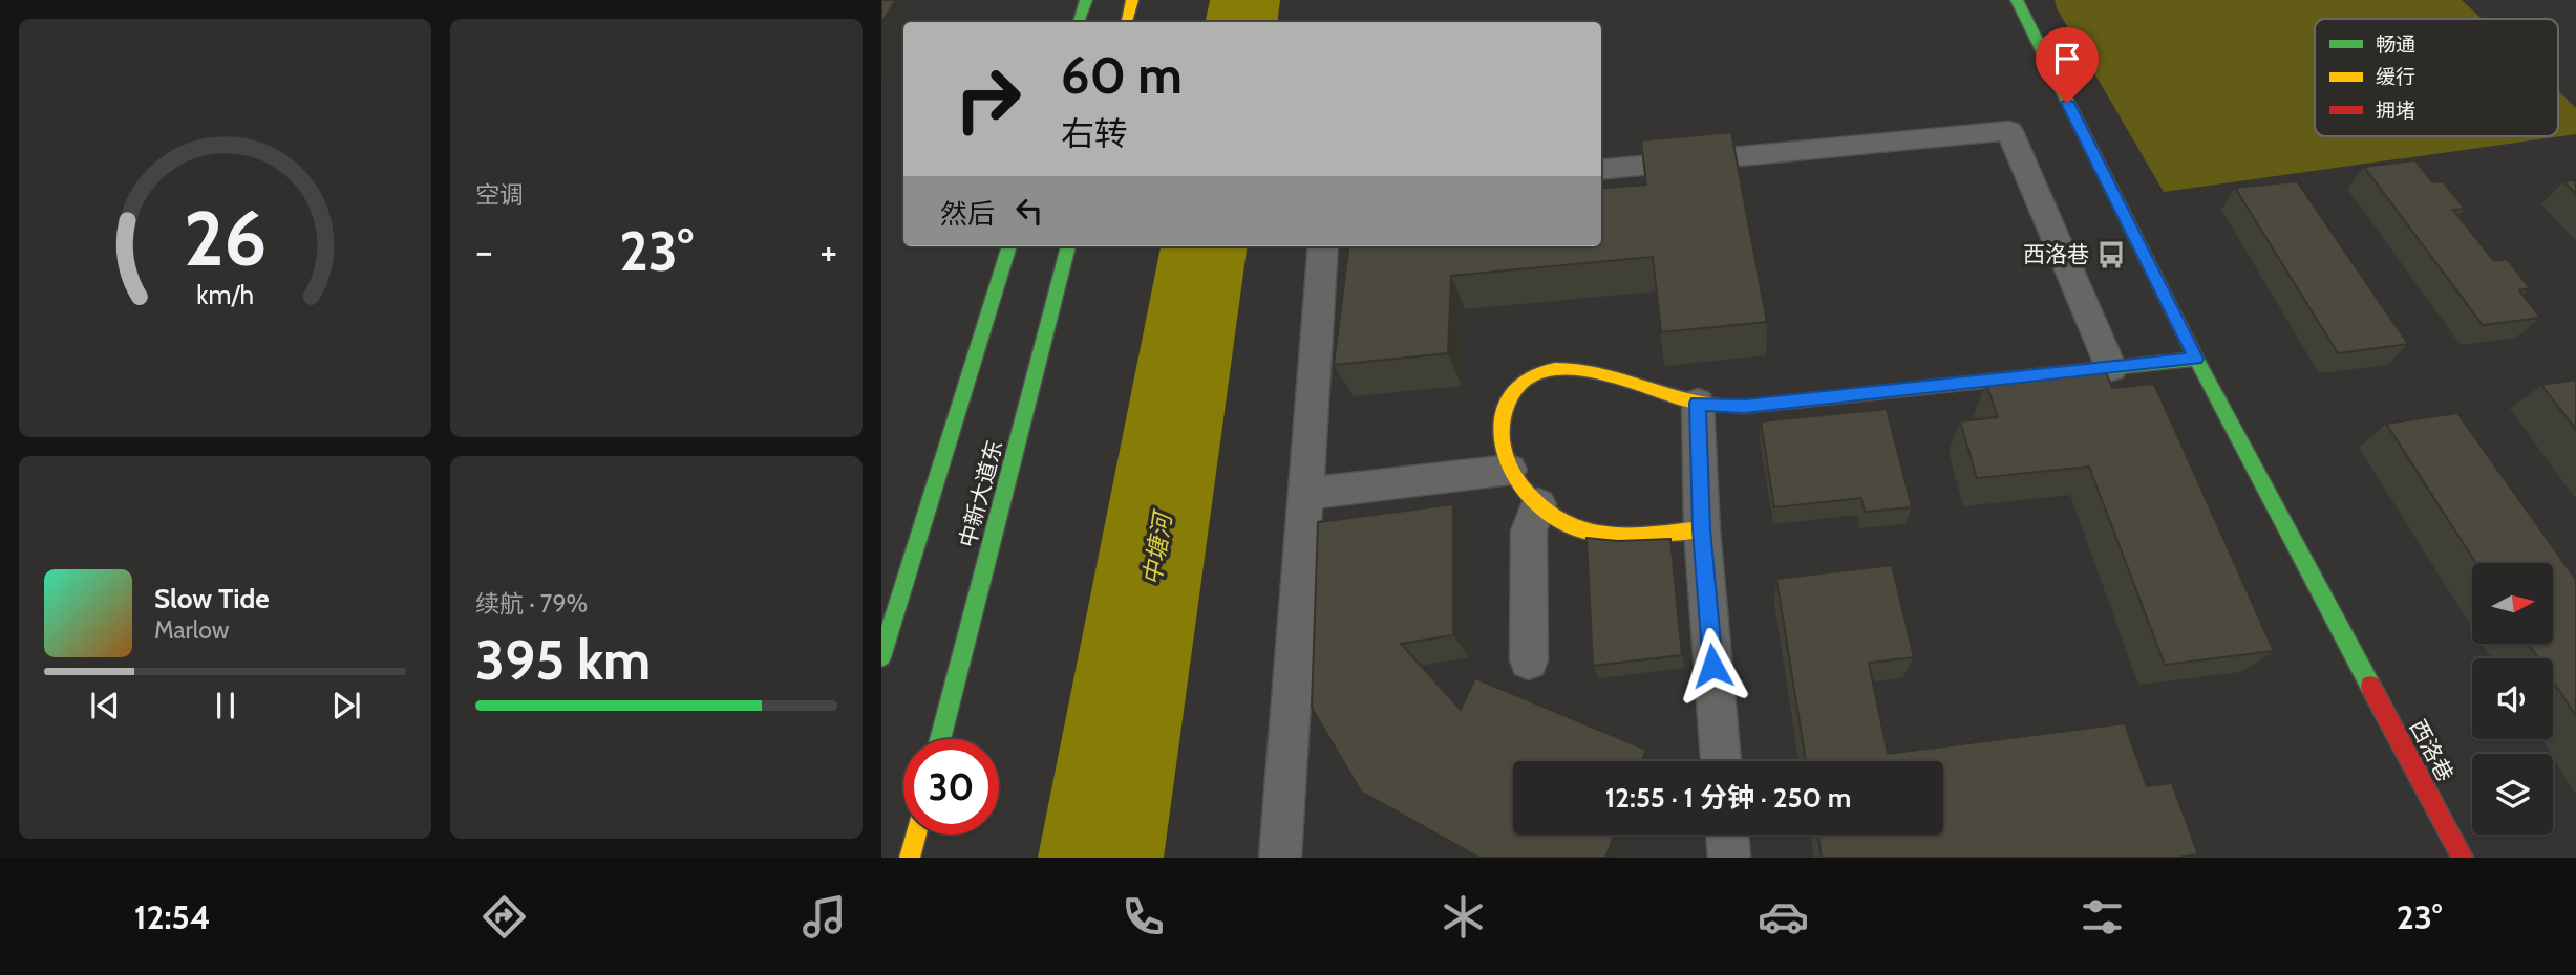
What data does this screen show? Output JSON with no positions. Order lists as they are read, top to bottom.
{
  "streets": {
    "street": ["中新大道东", "西洛巷"]
  },
  "water": ["中塘河"],
  "places": {
    "bus stop": ["西洛巷"]
  },
  "legend": ["畅通", "缓行", "拥堵"],
  "north": "right",
  "page": {
    "tile": [
      "空调",
      ["续航 · 79%", "395 km"]
    ],
    "turn": ["60 m", "右转"],
    "then": "然后",
    "heat": ["−", "23°", "+"],
    "song": ["Slow Tide", "Marlow"],
    "limit": "30",
    "trip": "12:55 · 1 分钟 · 250 m",
    "tabs": ["12:54", "23°"],
    "gauge": ["26", "km/h"]
  }
}
